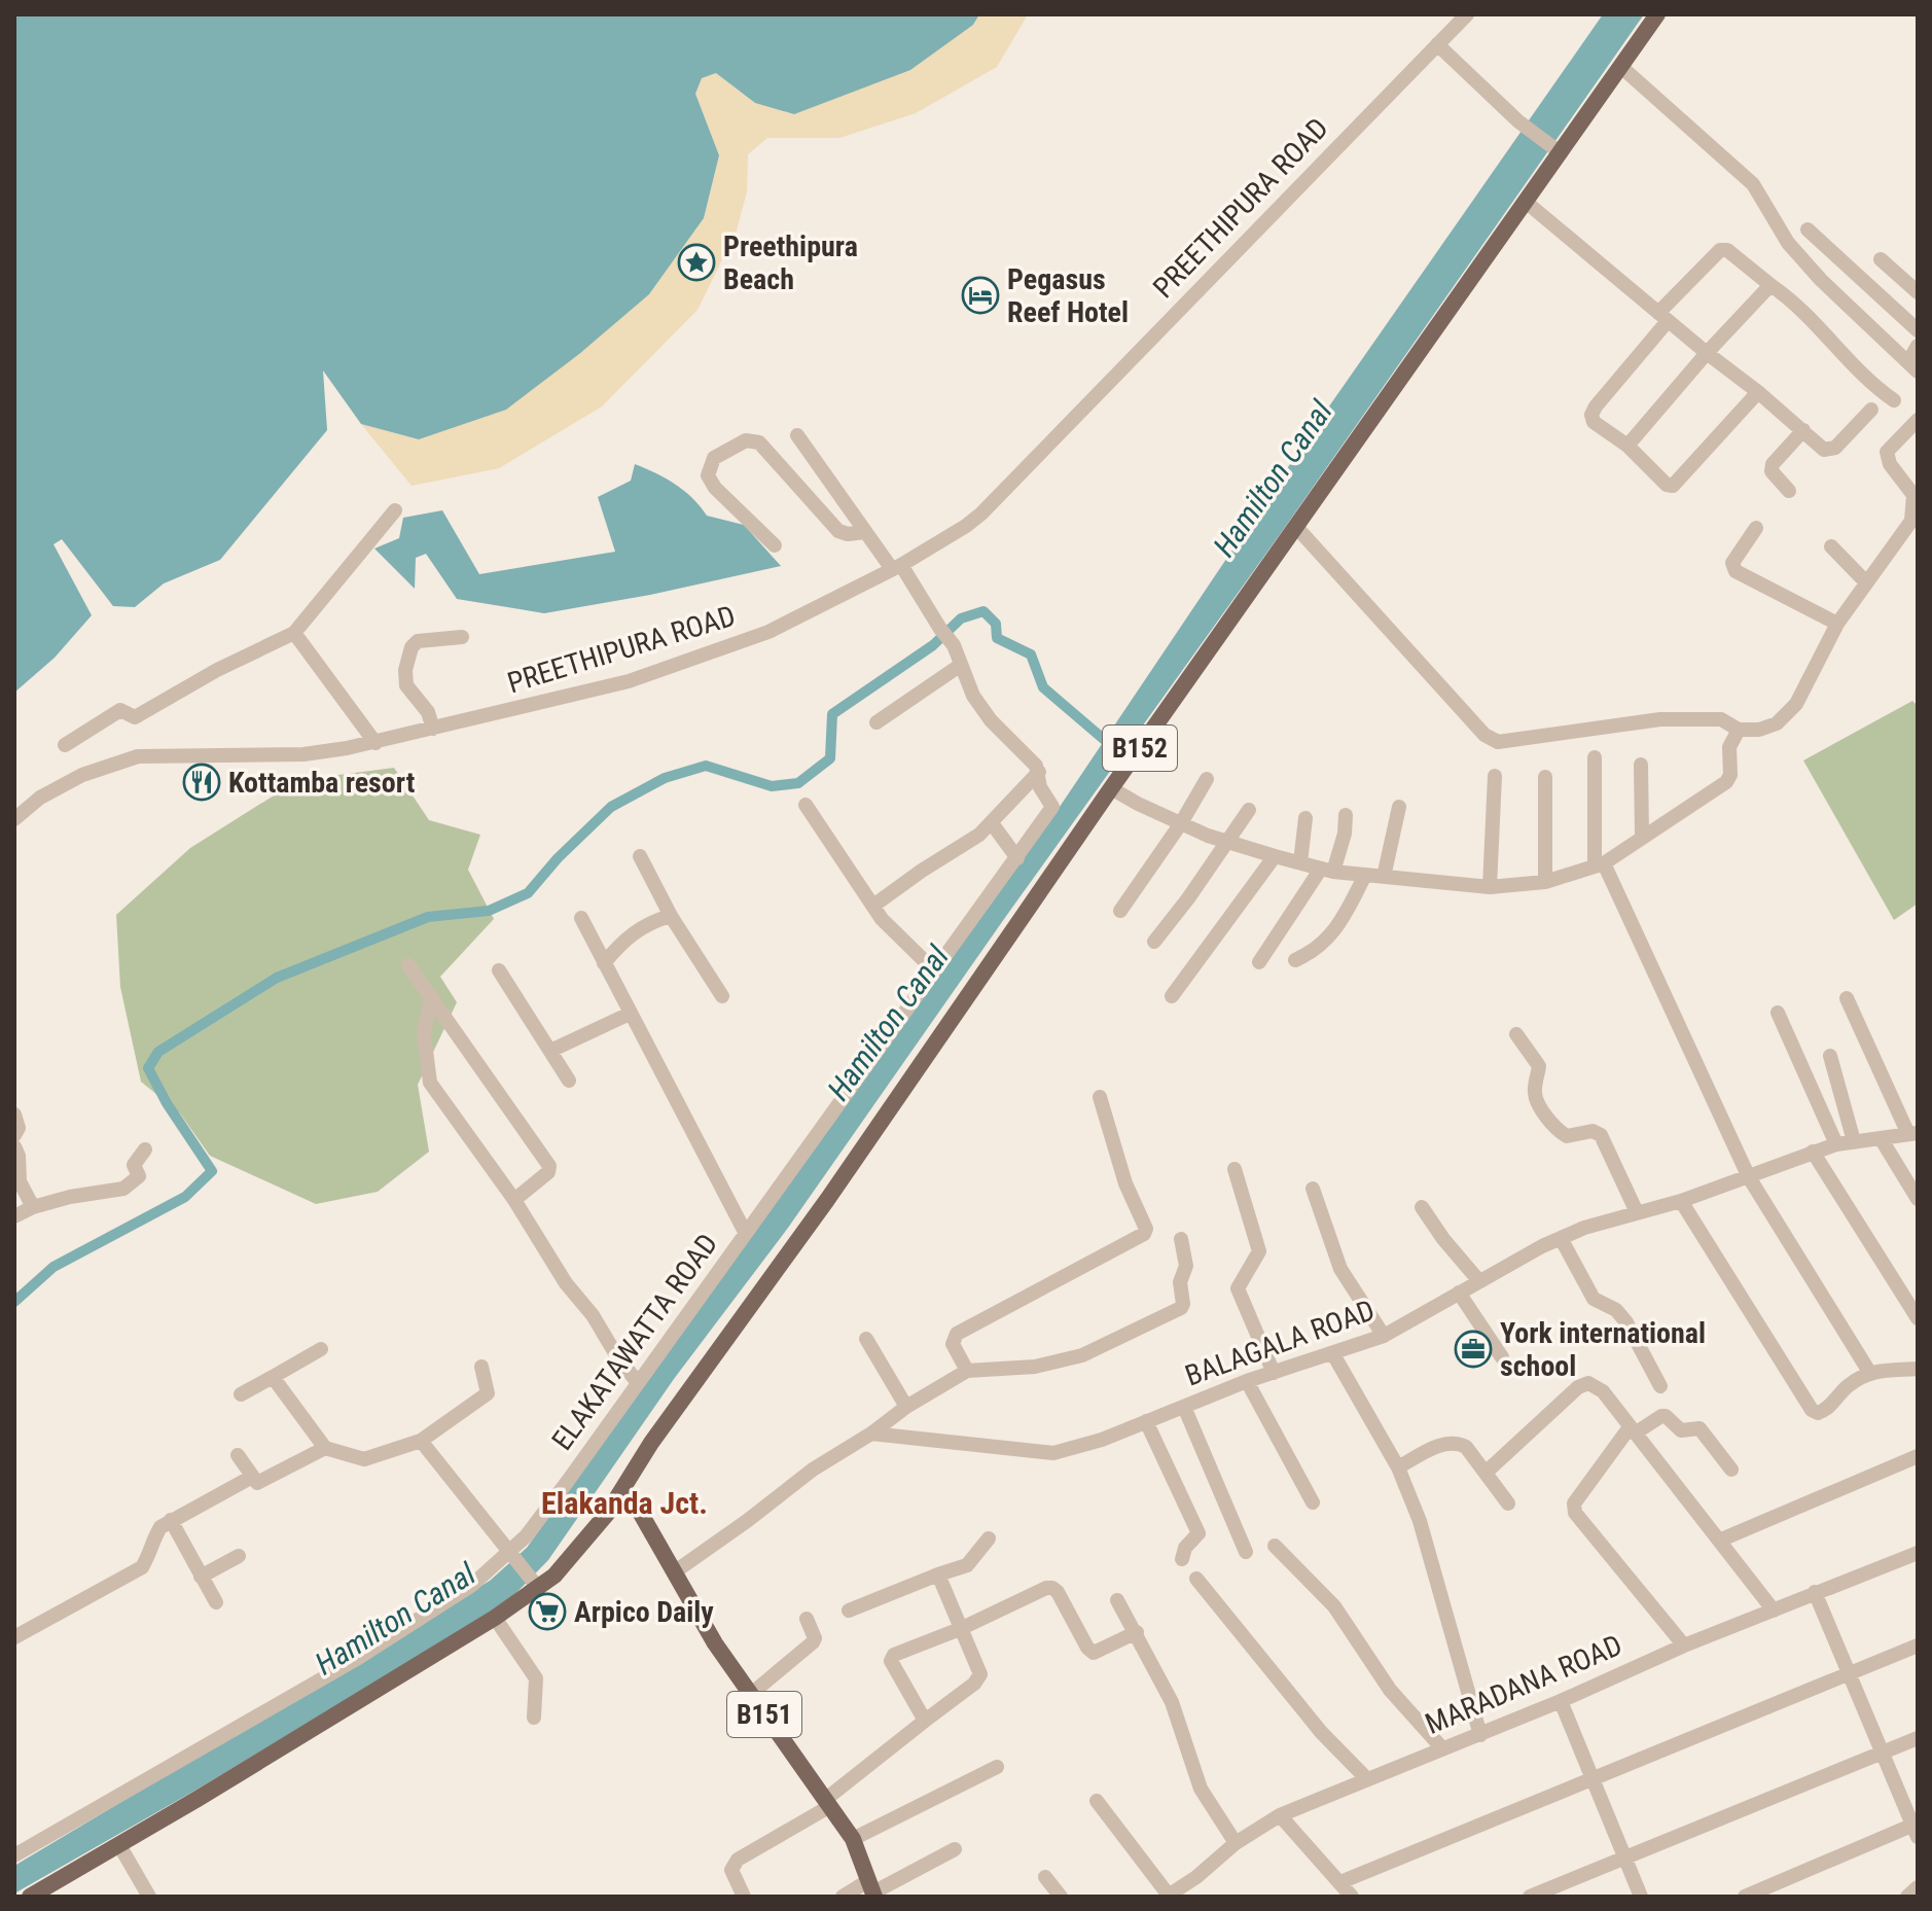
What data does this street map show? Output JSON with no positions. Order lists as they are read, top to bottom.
{
  "streets": {
    "main road": ["B152", "B151"],
    "street": [
      "PREETHIPURA ROAD",
      "ELAKATAWATTA ROAD",
      "BALAGALA ROAD",
      "MARADANA ROAD"
    ]
  },
  "crossings": [
    ["B152", "B151"]
  ],
  "districts": ["Elakanda Jct."],
  "water": ["Hamilton Canal"],
  "places": {
    "place": ["Preethipura Beach"],
    "hotel": ["Pegasus Reef Hotel"],
    "restaurant": ["Kottamba resort"],
    "office": ["York international school"],
    "supermarket": ["Arpico Daily"]
  }
}
